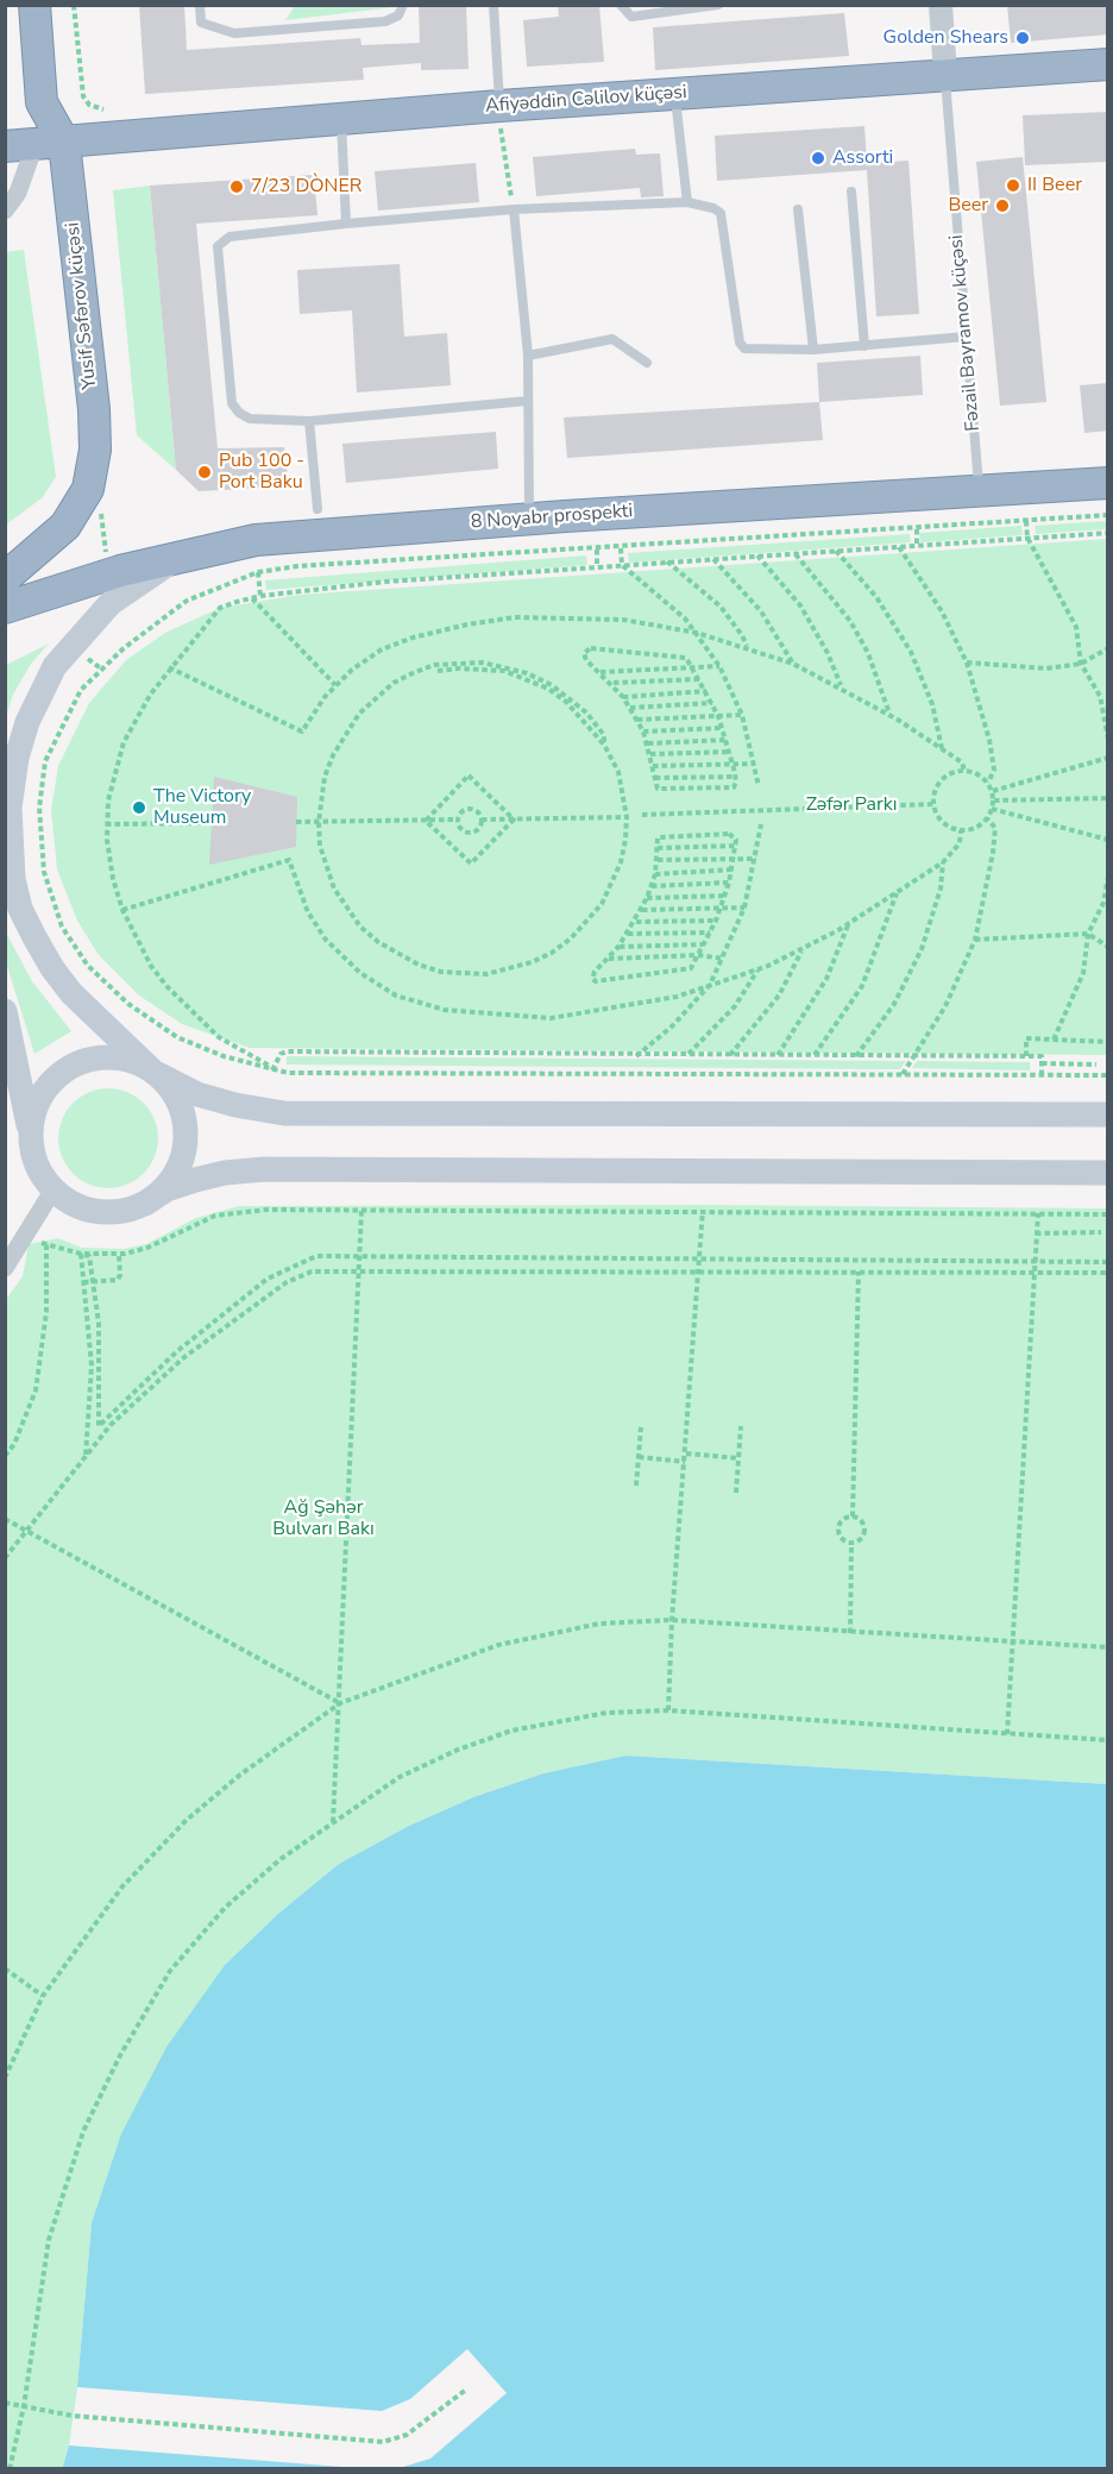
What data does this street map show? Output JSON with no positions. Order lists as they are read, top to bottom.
{
  "streets": {
    "highway": ["Afiyəddin Cəlilov küçəsi", "Yusif Səfərov küçəsi", "8 Noyabr prospekti"],
    "street": ["Fəzail Bayramov küçəsi"]
  },
  "crossings": [
    ["Afiyəddin Cəlilov küçəsi", "Yusif Səfərov küçəsi"],
    ["Afiyəddin Cəlilov küçəsi", "Fəzail Bayramov küçəsi"],
    ["Fəzail Bayramov küçəsi", "8 Noyabr prospekti"]
  ],
  "parks": ["Zəfər Parkı", "Ağ Şəhər Bulvarı Bakı"],
  "places": [
    "Golden Shears",
    "Assorti",
    "II Beer",
    "7/23 DÒNER",
    "Beer",
    "Pub 100 - Port Baku",
    "The Victory Museum"
  ]
}
